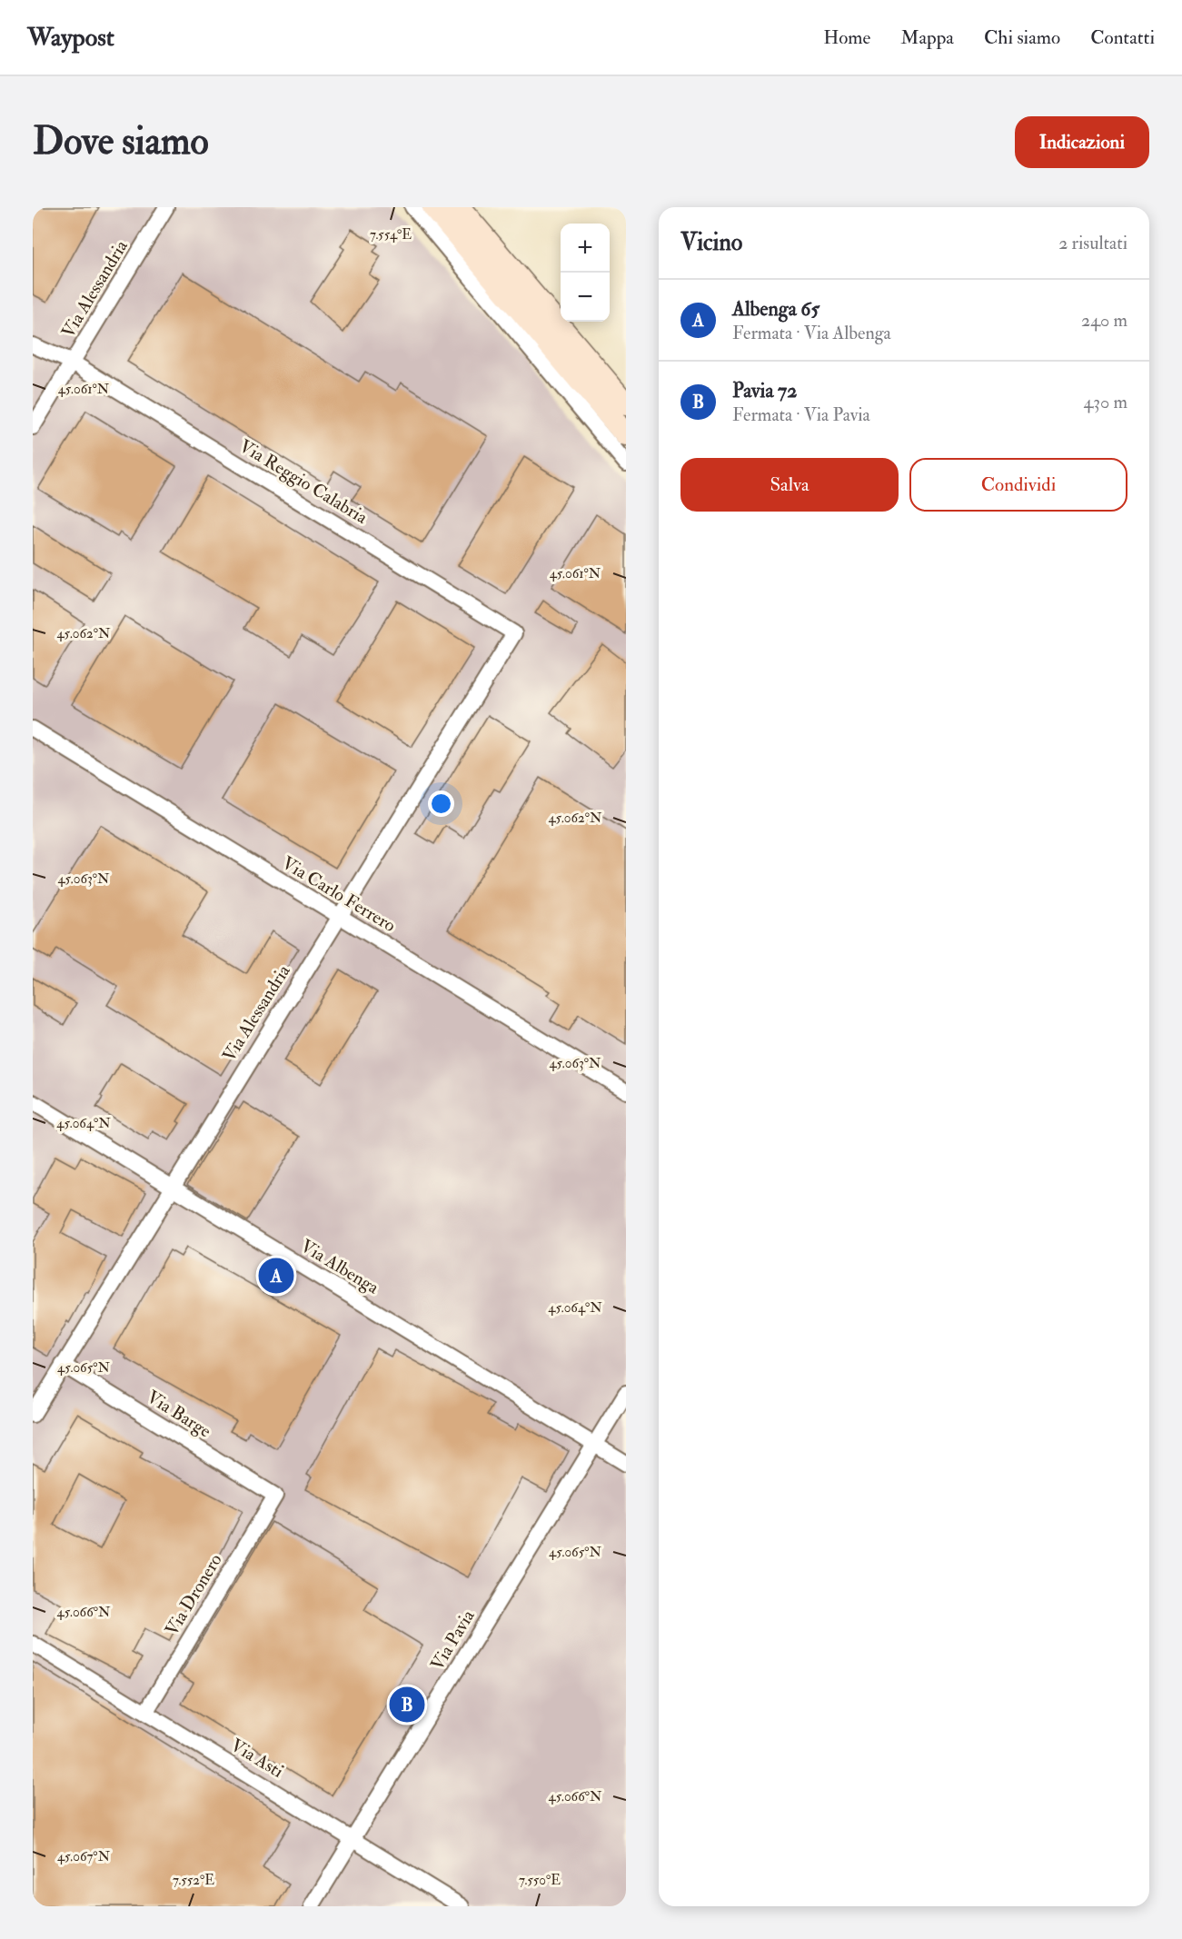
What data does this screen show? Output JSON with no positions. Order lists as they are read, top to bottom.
{
  "streets": {
    "street": [
      "Via Alessandria",
      "Via Reggio Calabria",
      "Via Carlo Ferrero",
      "Via Albenga",
      "Via Barge",
      "Via Dronero",
      "Via Pavia",
      "Via Asti"
    ]
  },
  "crossings": [
    ["Via Alessandria", "Via Reggio Calabria"],
    ["Via Alessandria", "Via Carlo Ferrero"],
    ["Via Alessandria", "Via Albenga"],
    ["Via Alessandria", "Via Barge"],
    ["Via Albenga", "Via Pavia"],
    ["Via Barge", "Via Dronero"],
    ["Via Dronero", "Via Asti"],
    ["Via Pavia", "Via Asti"]
  ],
  "page": {
    "header": "Waypost",
    "nav": [
      "Home",
      "Mappa",
      "Chi siamo",
      "Contatti"
    ],
    "buttons": [
      "Indicazioni",
      ["Salva", "Condividi"]
    ],
    "title": "Dove siamo",
    "heading": ["Vicino", "2 risultati"],
    "map_buttons": ["+", "−"],
    "list": [
      {
        "mark": "A",
        "name": "Albenga 65",
        "note": "Fermata · Via Albenga",
        "value": "240 m"
      },
      {
        "mark": "B",
        "name": "Pavia 72",
        "note": "Fermata · Via Pavia",
        "value": "430 m"
      }
    ],
    "pins": ["A", "B"]
  },
  "coordinates": [
    "7.554°E",
    "45.061°N",
    "45.062°N",
    "45.063°N",
    "45.064°N",
    "45.065°N",
    "45.066°N",
    "45.067°N",
    "7.552°E",
    "7.550°E"
  ]
}
